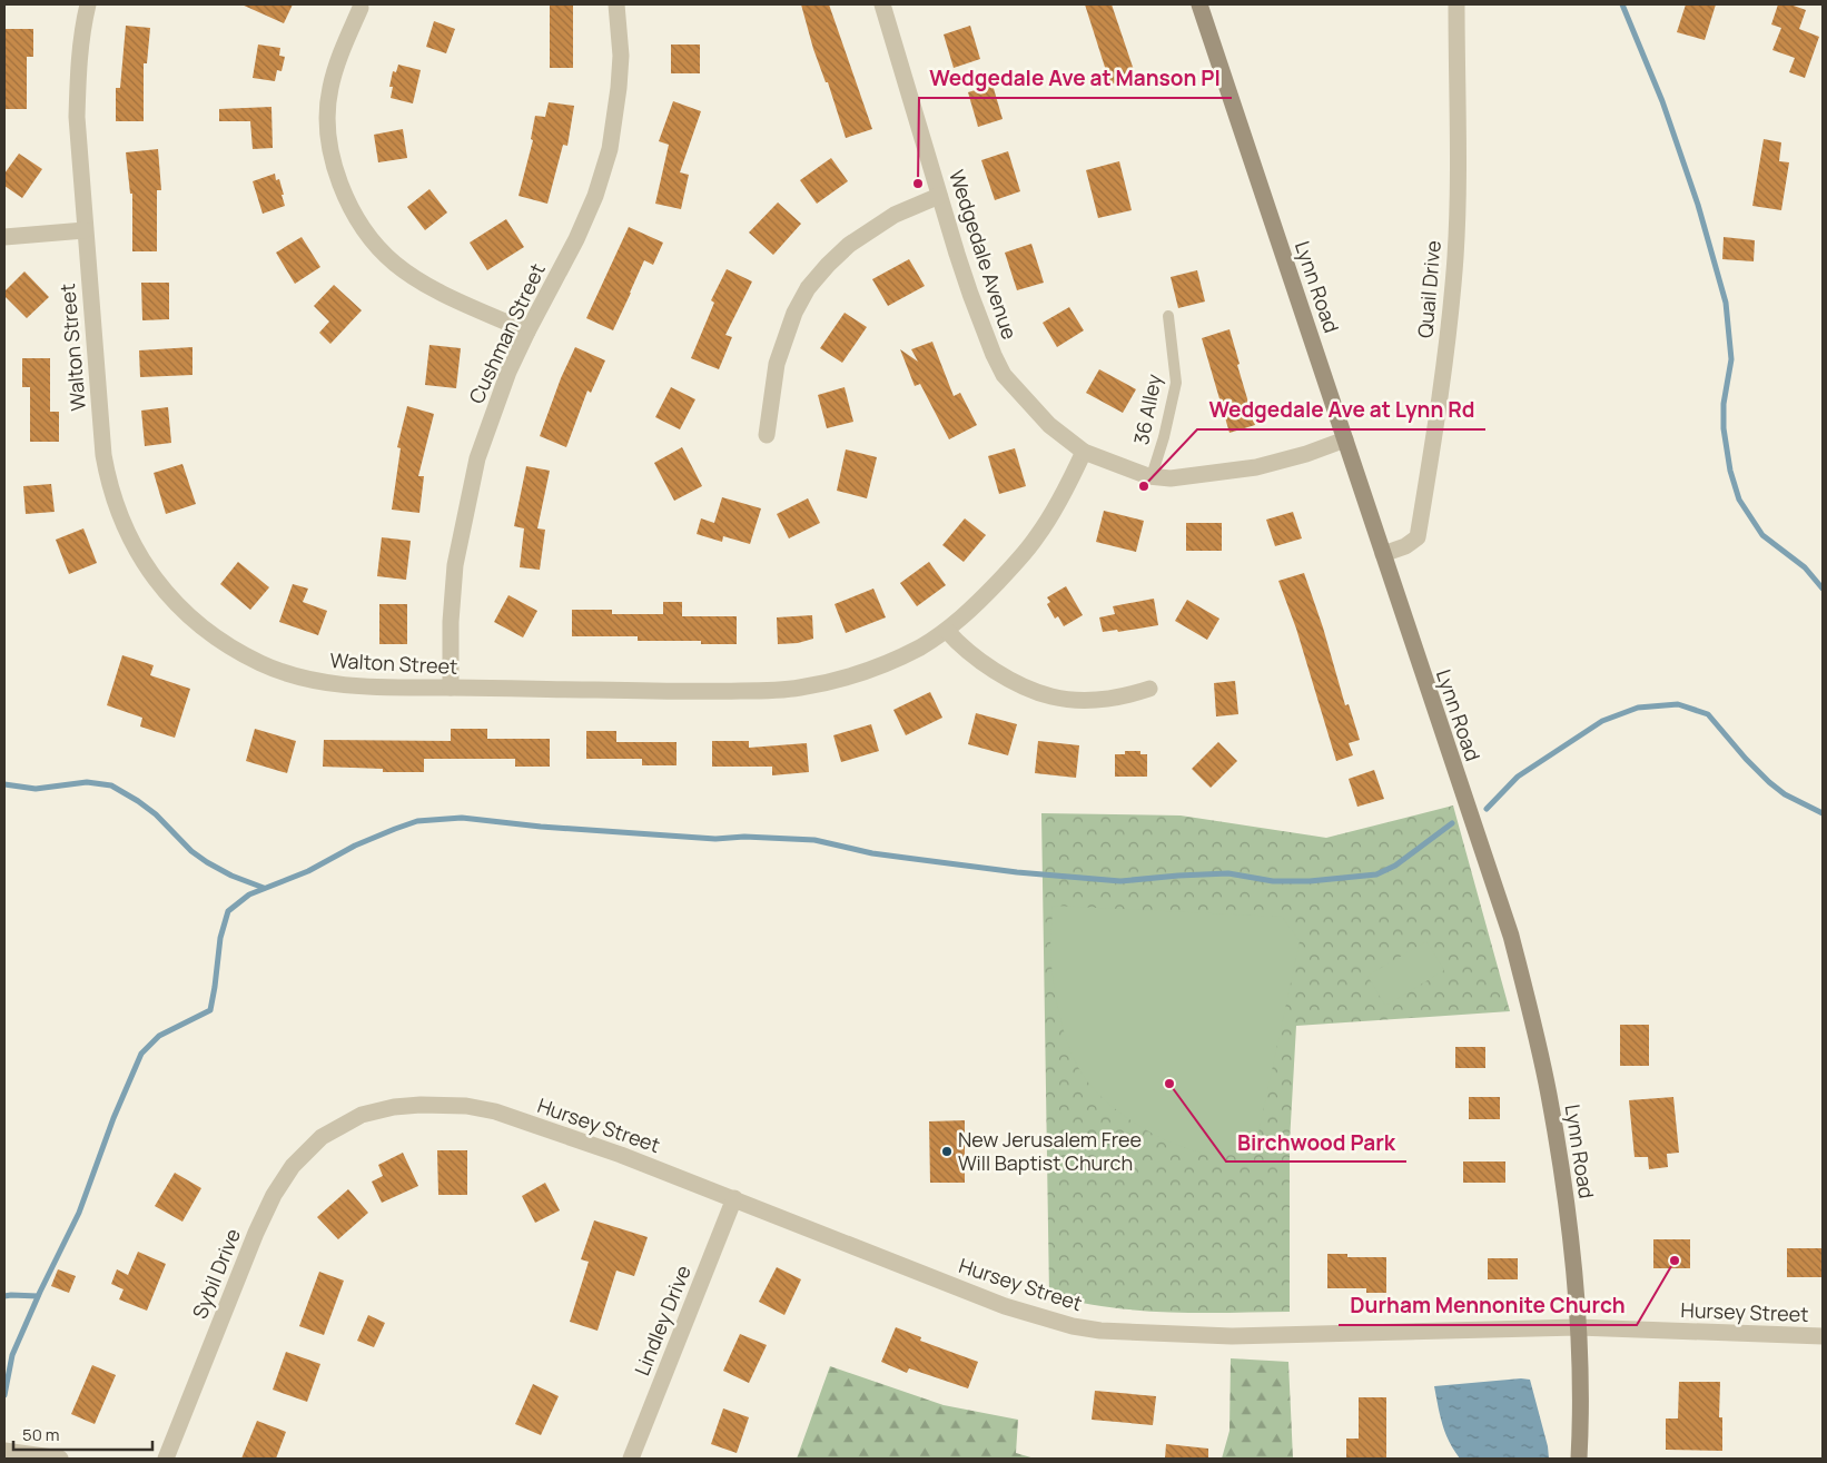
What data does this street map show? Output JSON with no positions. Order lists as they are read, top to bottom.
{
  "streets": {
    "street": [
      "Wedgedale Avenue",
      "Lynn Road",
      "Quail Drive",
      "Cushman Street",
      "Walton Street",
      "Hursey Street",
      "Sybil Drive",
      "Lindley Drive"
    ],
    "lane": ["36 Alley"]
  },
  "crossings": [
    ["Wedgedale Avenue", "Lynn Road"],
    ["Wedgedale Avenue", "Walton Street"],
    ["Wedgedale Avenue", "36 Alley"],
    ["Lynn Road", "Quail Drive"],
    ["Lynn Road", "Hursey Street"],
    ["Cushman Street", "Walton Street"],
    ["Hursey Street", "Sybil Drive"],
    ["Hursey Street", "Lindley Drive"]
  ],
  "places": [
    "Wedgedale Ave at Manson Pl",
    "Wedgedale Ave at Lynn Rd",
    "Birchwood Park",
    "New Jerusalem Free Will Baptist Church",
    "Durham Mennonite Church"
  ],
  "scale_bar": "50 m"
}
